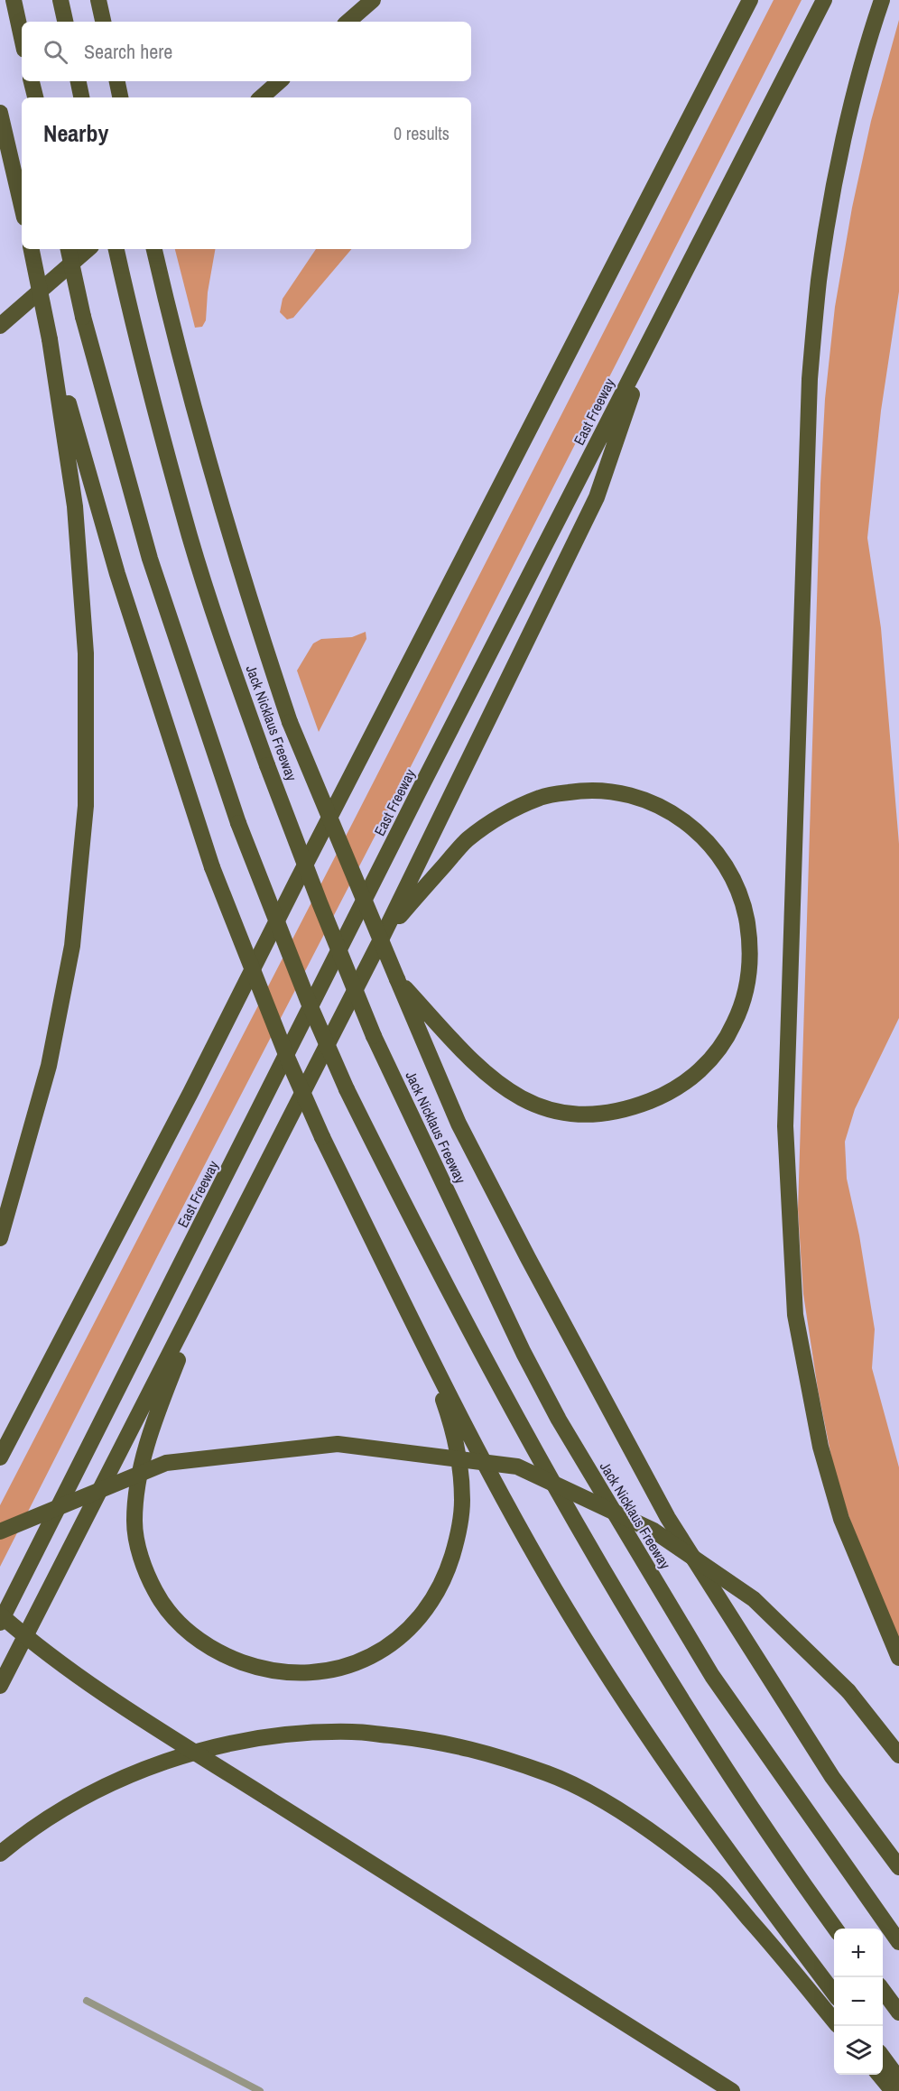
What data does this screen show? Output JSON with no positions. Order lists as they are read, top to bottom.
{
  "streets": {
    "highway": ["East Freeway", "Jack Nicklaus Freeway"]
  },
  "page": {
    "search": "Search here",
    "heading": ["Nearby", "0 results"],
    "map_buttons": ["+", "−"]
  }
}
